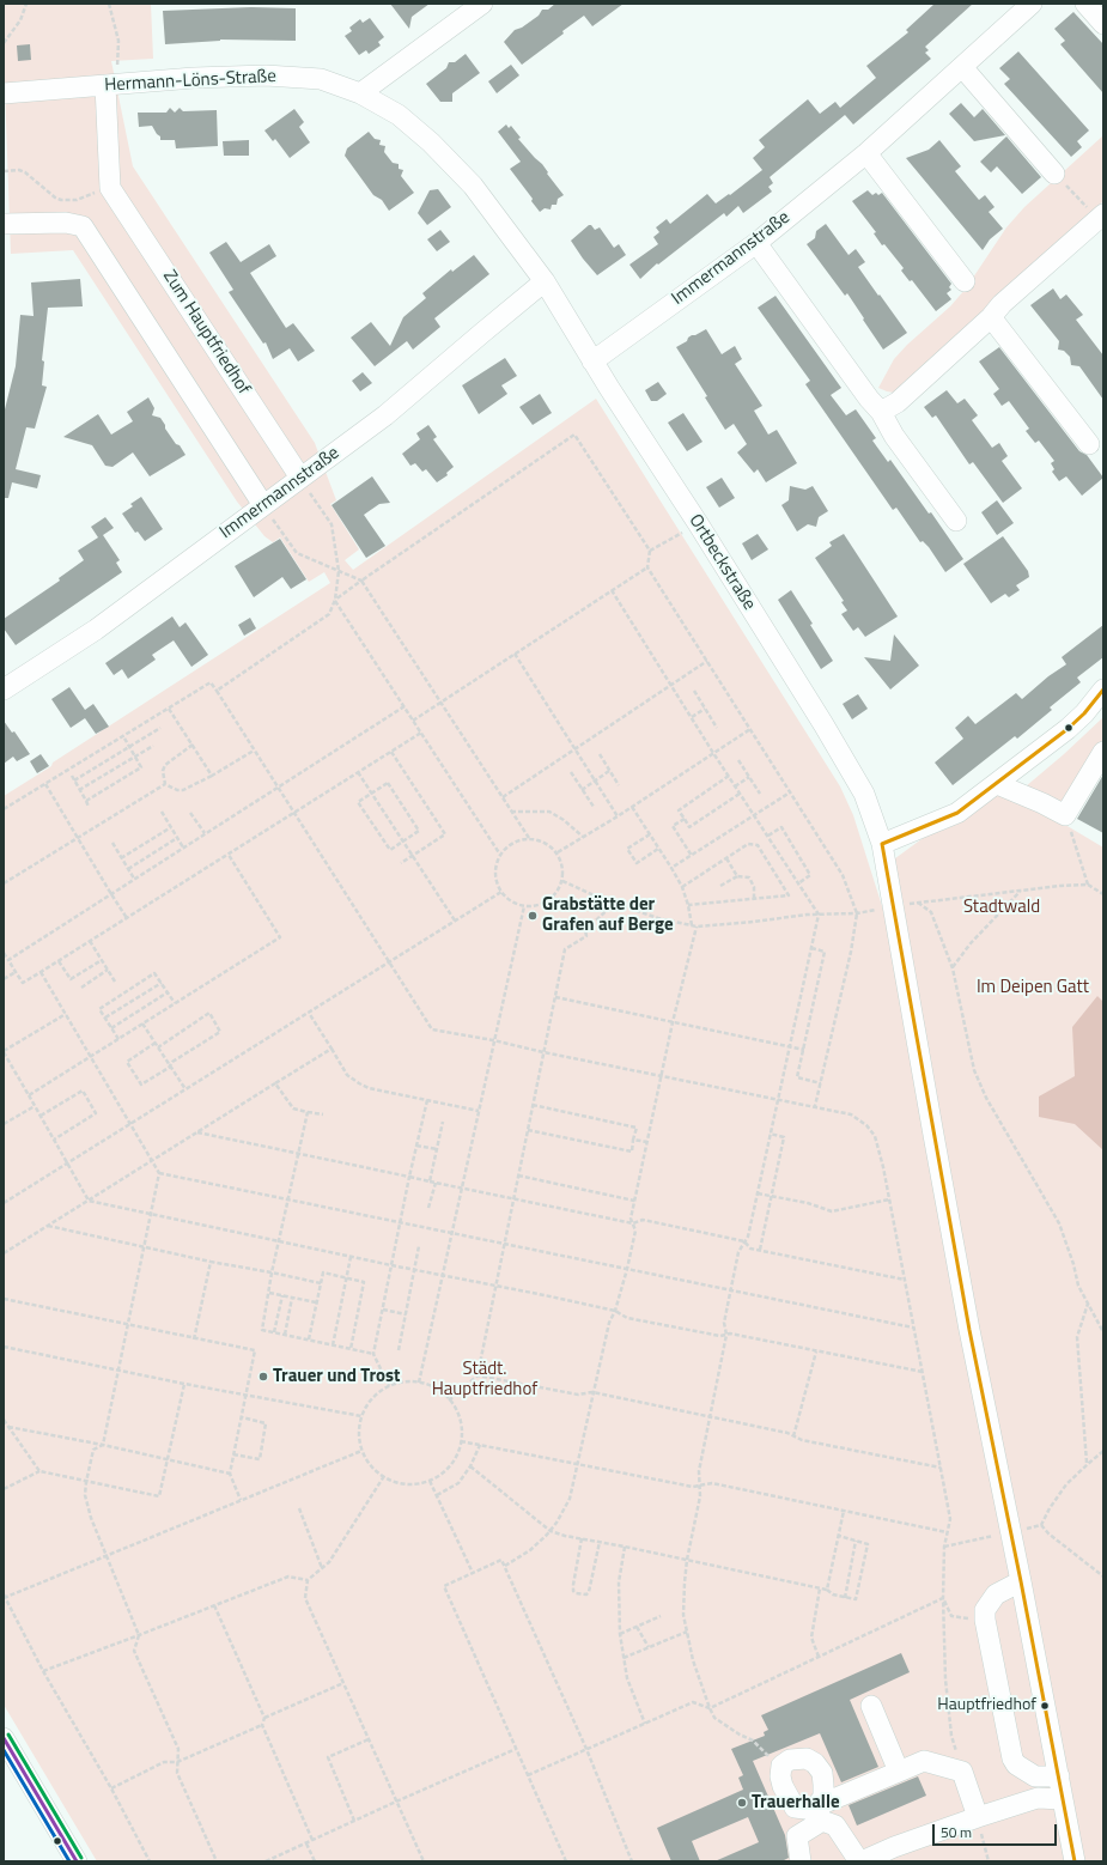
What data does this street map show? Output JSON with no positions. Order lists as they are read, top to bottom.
{
  "streets": {
    "street": [
      "Hermann-Löns-Straße",
      "Immermannstraße",
      "Zum Hauptfriedhof",
      "Ortbeckstraße"
    ]
  },
  "crossings": [
    ["Hermann-Löns-Straße", "Immermannstraße"],
    ["Hermann-Löns-Straße", "Ortbeckstraße"],
    ["Immermannstraße", "Zum Hauptfriedhof"],
    ["Immermannstraße", "Ortbeckstraße"]
  ],
  "parks": ["Stadtwald", "Im Deipen Gatt", "Städt. Hauptfriedhof"],
  "places": [
    "Grabstätte der Grafen auf Berge",
    "Trauer und Trost",
    "Hauptfriedhof",
    "Trauerhalle"
  ],
  "scale_bar": "50 m"
}
